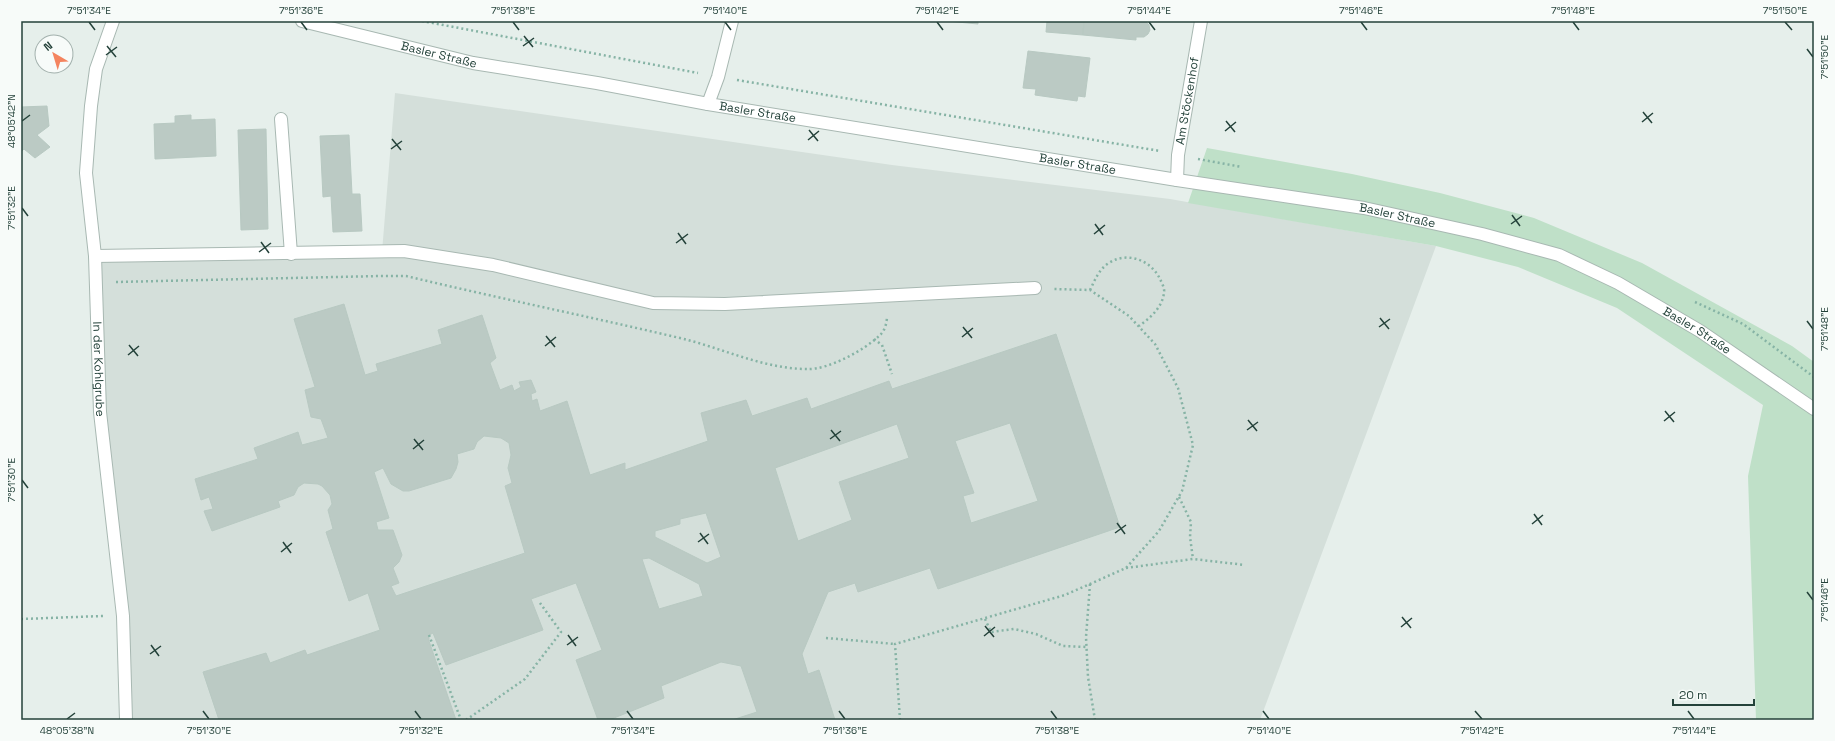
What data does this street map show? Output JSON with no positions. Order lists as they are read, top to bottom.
{
  "streets": {
    "street": ["Basler Straße", "Am Stöckenhof", "In der Kohlgrube"]
  },
  "crossings": [
    ["Basler Straße", "Am Stöckenhof"]
  ],
  "scale_bar": "20 m",
  "north": "top left",
  "coordinates": [
    "7°51'34\"E",
    "7°51'36\"E",
    "7°51'38\"E",
    "7°51'40\"E",
    "7°51'42\"E",
    "7°51'44\"E",
    "7°51'46\"E",
    "7°51'48\"E",
    "7°51'50\"E",
    "48°05'42\"N",
    "7°51'32\"E",
    "7°51'30\"E",
    "48°05'38\"N"
  ]
}
